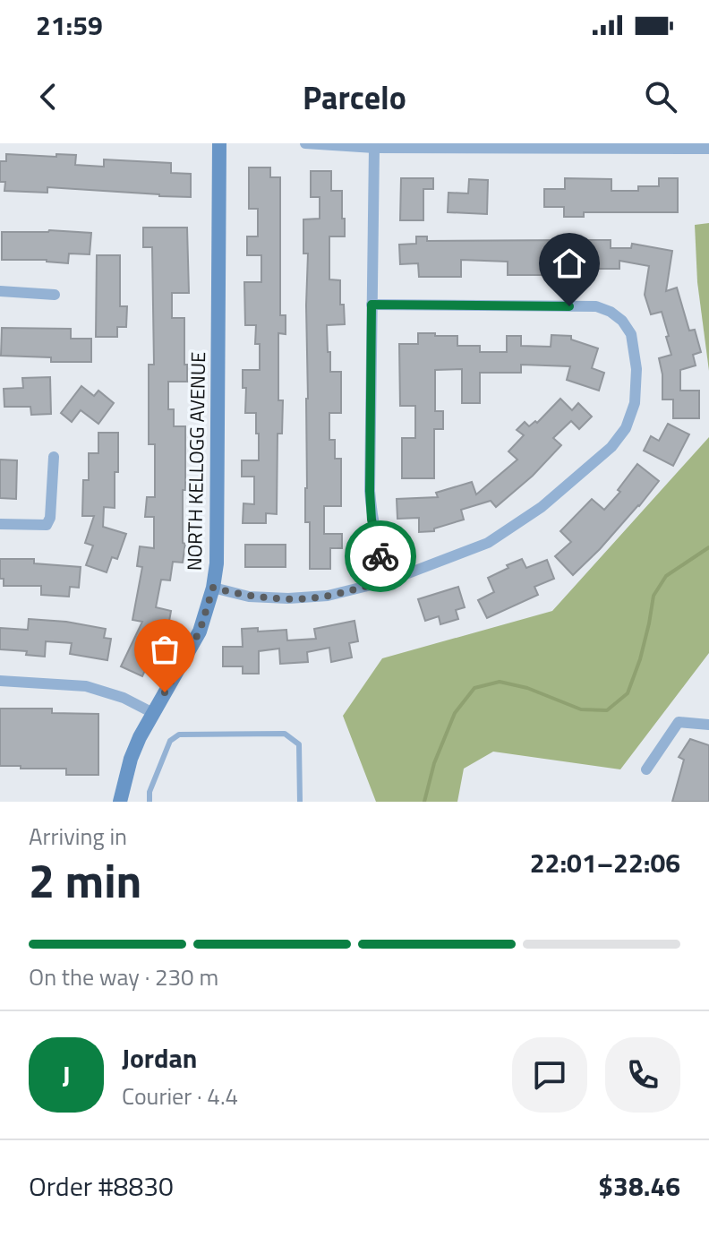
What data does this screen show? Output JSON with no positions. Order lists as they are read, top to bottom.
{
  "streets": {
    "street": ["NORTH KELLOGG AVENUE"]
  },
  "page": {
    "status": "21:59",
    "header": "Parcelo",
    "heading": ["2 min", "Arriving in", "22:01–22:06"],
    "panel": [
      "Jordan",
      "Courier · 4.4",
      "Order #8830",
      "$38.46"
    ],
    "bar": "On the way · 230 m",
    "round": "J"
  }
}
